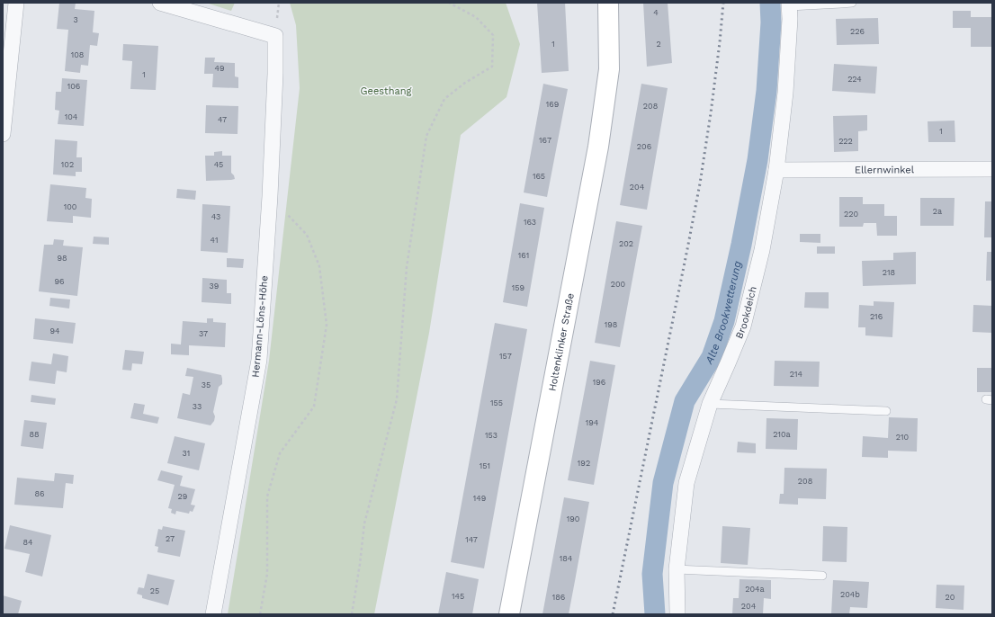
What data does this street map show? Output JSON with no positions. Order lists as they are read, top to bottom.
{
  "streets": {
    "main road": ["Holtenklinker Straße"],
    "street": ["Ellernwinkel", "Brookdeich", "Hermann-Löns-Höhe"]
  },
  "crossings": [
    ["Ellernwinkel", "Brookdeich"]
  ],
  "water": ["Alte Brookwetterung"],
  "parks": ["Geesthang"],
  "house_numbers": [
    "4",
    "3",
    "226",
    "1",
    "2",
    "108",
    "49",
    "1",
    "224",
    "106",
    "169",
    "208",
    "104",
    "47",
    "1",
    "167",
    "222",
    "206",
    "102",
    "45",
    "165",
    "204",
    "100",
    "2a",
    "220",
    "43",
    "163",
    "41",
    "202",
    "161",
    "98",
    "218",
    "96",
    "200",
    "39",
    "159",
    "216",
    "198",
    "94",
    "37",
    "157",
    "214",
    "196",
    "35",
    "155",
    "33",
    "194",
    "88",
    "210a",
    "153",
    "210",
    "31",
    "192",
    "151",
    "208",
    "86",
    "29",
    "149",
    "190",
    "27",
    "147",
    "84",
    "184",
    "204a",
    "25",
    "204b",
    "145",
    "186",
    "20",
    "204"
  ]
}
